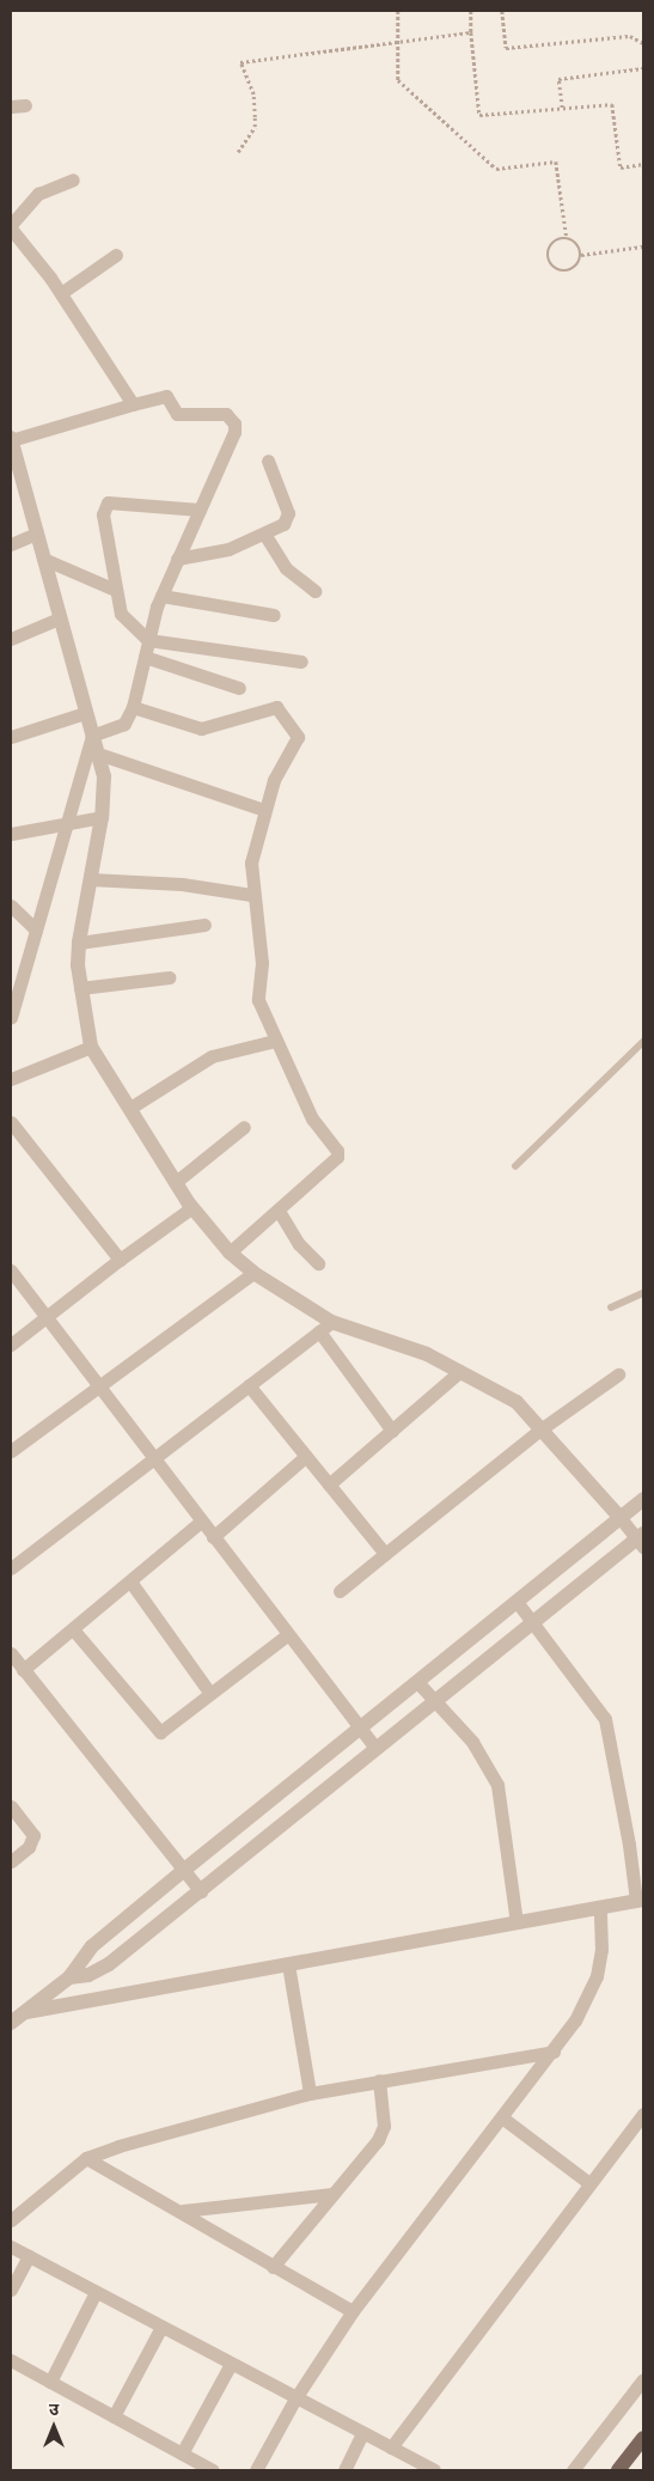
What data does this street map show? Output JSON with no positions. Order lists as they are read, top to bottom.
{
  "north": "top"
}
